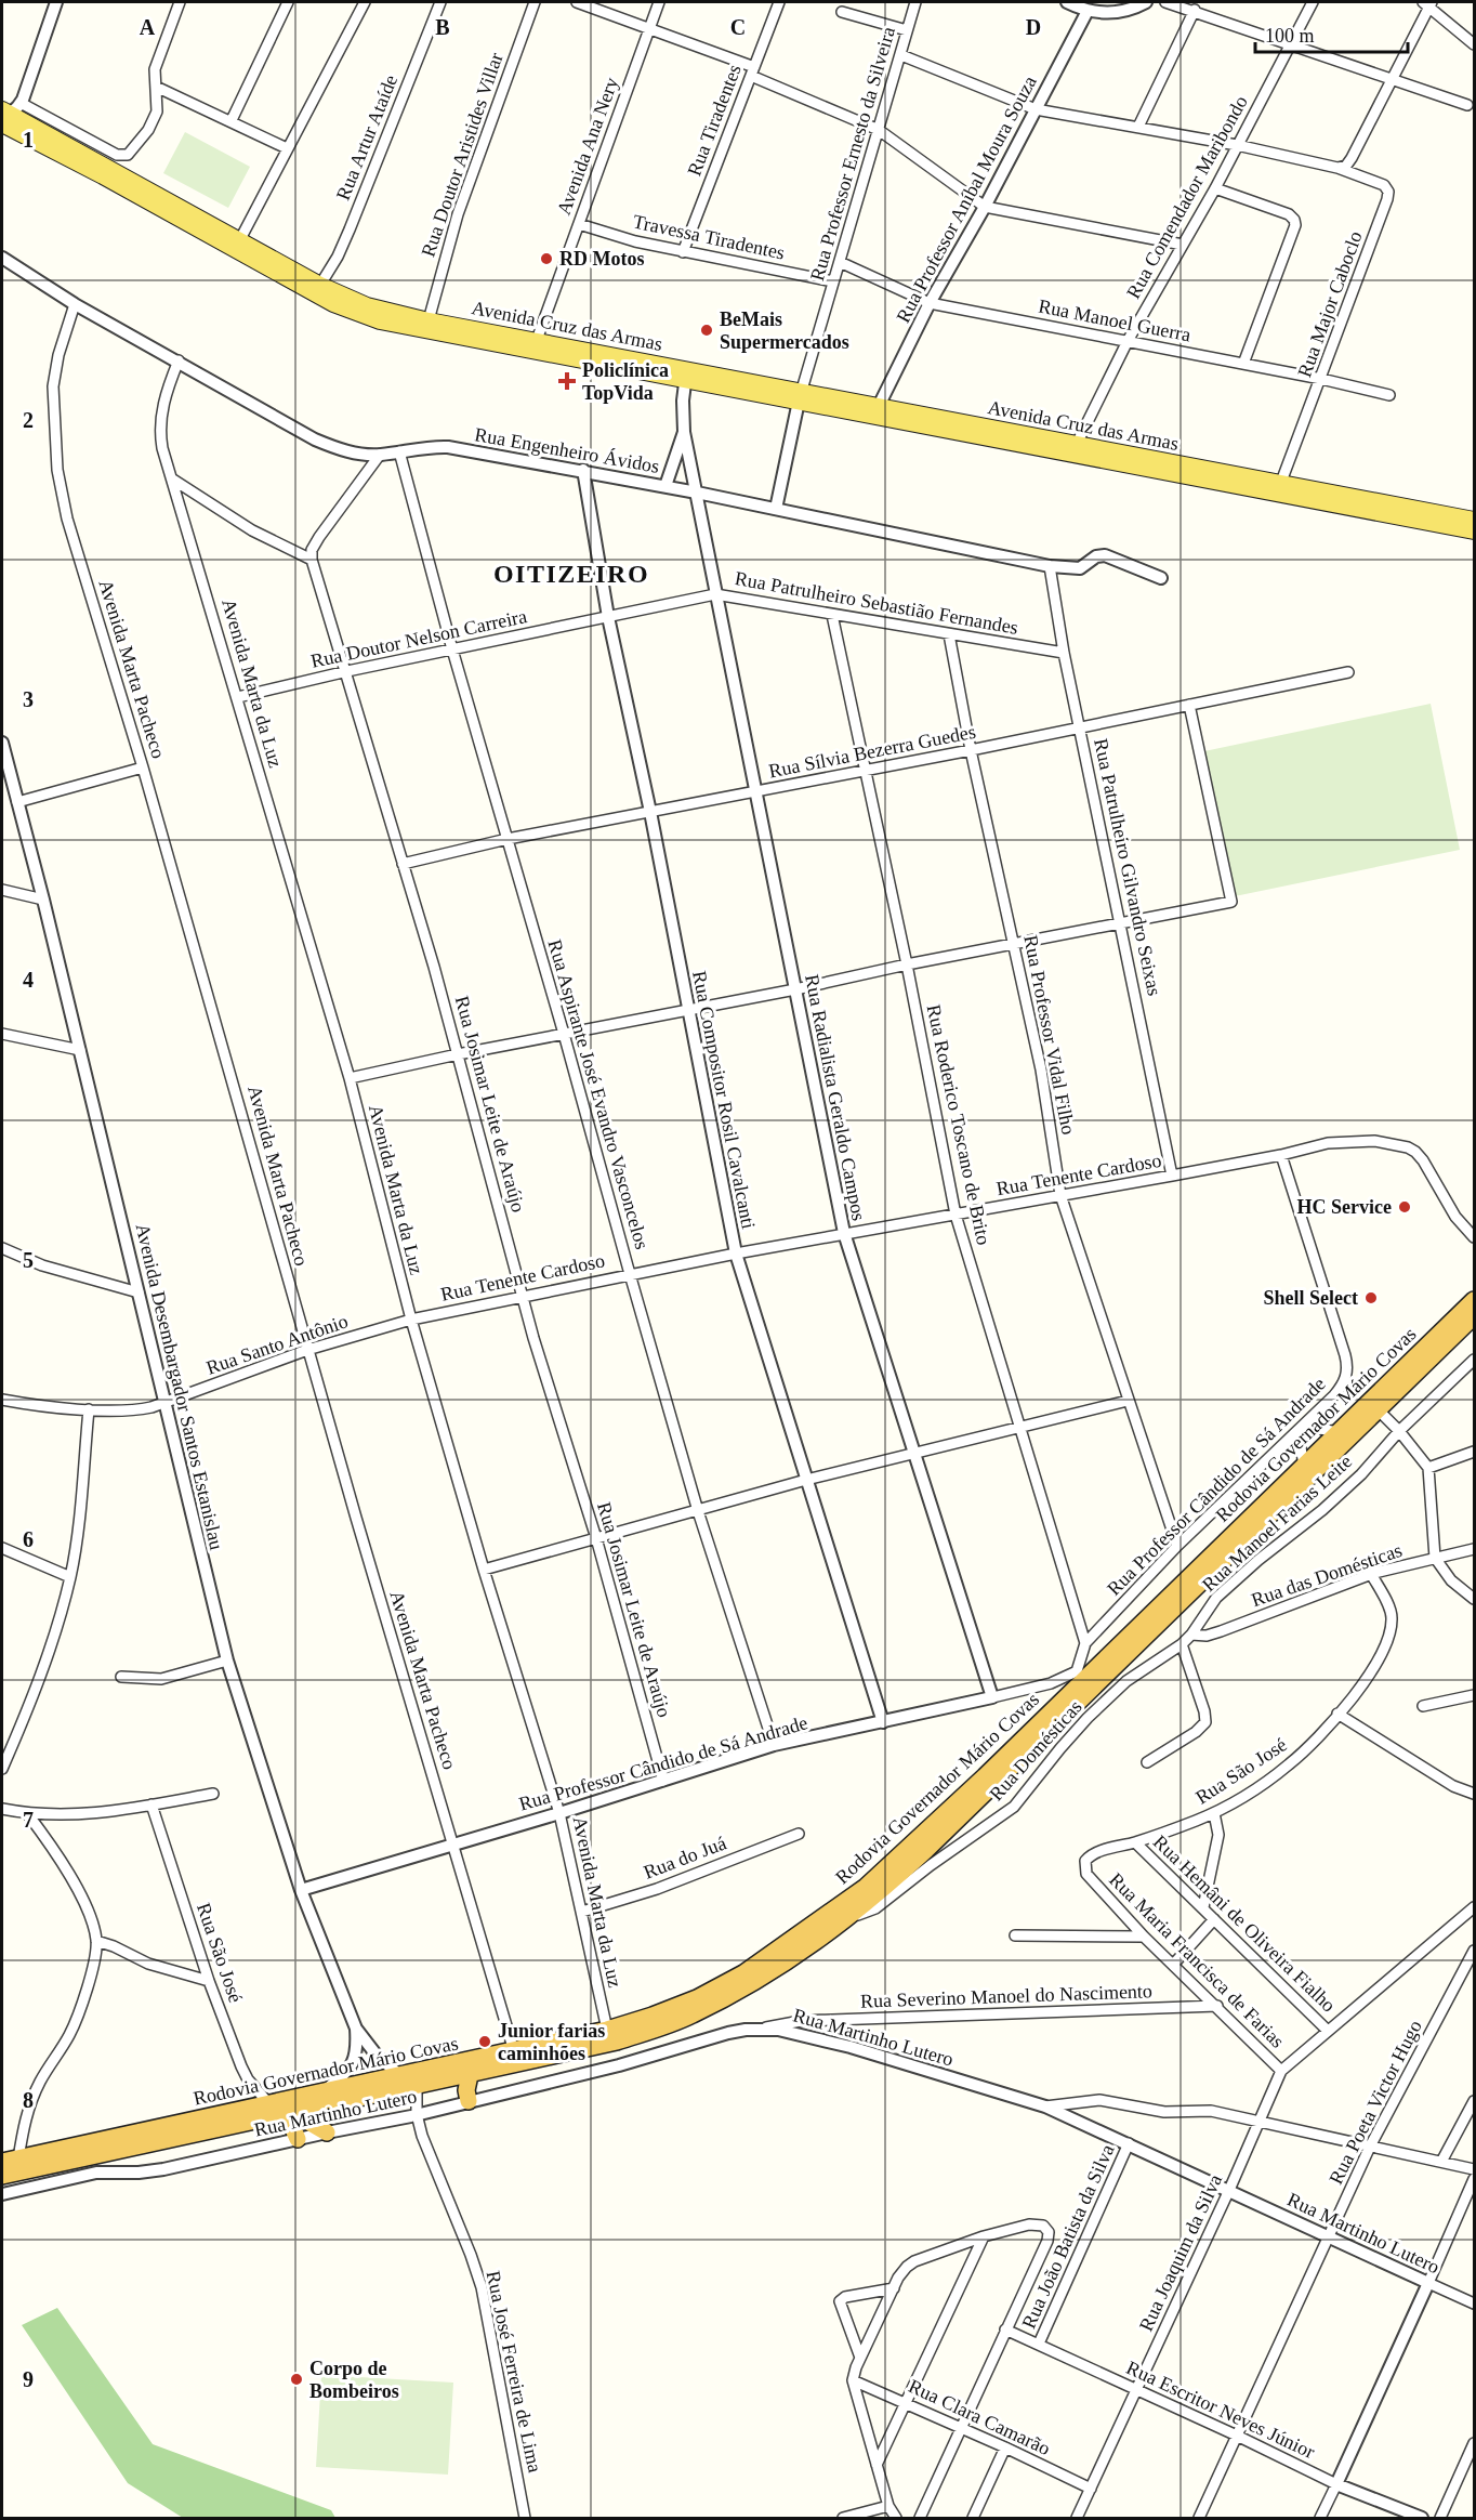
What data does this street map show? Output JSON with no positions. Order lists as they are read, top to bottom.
{
  "streets": {
    "highway": ["Rodovia Governador Mário Covas"],
    "main road": ["Avenida Cruz das Armas"],
    "street": [
      "Rua Tiradentes",
      "Rua Artur Ataíde",
      "Avenida Ana Nery",
      "Rua Professor Ernesto da Silveira",
      "Rua Doutor Aristides Villar",
      "Rua Comendador Maribondo",
      "Rua Professor Aníbal Moura Souza",
      "Travessa Tiradentes",
      "Rua Major Caboclo",
      "Rua Manoel Guerra",
      "Rua Engenheiro Ávidos",
      "Rua Patrulheiro Sebastião Fernandes",
      "Rua Doutor Nelson Carreira",
      "Avenida Marta Pacheco",
      "Avenida Marta da Luz",
      "Rua Sílvia Bezerra Guedes",
      "Rua Patrulheiro Gilvandro Seixas",
      "Rua Professor Vidal Filho",
      "Rua Aspirante José Evandro Vasconcelos",
      "Rua Radialista Geraldo Campos",
      "Rua Compositor Rosil Cavalcanti",
      "Rua Josimar Leite de Araújo",
      "Rua Roderico Toscano de Brito",
      "Rua Tenente Cardoso",
      "Rua Santo Antônio",
      "Avenida Desembargador Santos Estanislau",
      "Rua Professor Cândido de Sá Andrade",
      "Rua Manoel Farias Leite",
      "Rua das Domésticas",
      "Rua Domésticas",
      "Rua São José",
      "Rua do Juá",
      "Rua Hemâni de Oliveira Fialho",
      "Rua Maria Francisca de Farias",
      "Rua Severino Manoel do Nascimento",
      "Rua Martinho Lutero",
      "Rua Poeta Victor Hugo",
      "Rua João Batista da Silva",
      "Rua Joaquim da Silva",
      "Rua José Ferreira de Lima",
      "Rua Escritor Neves Júnior",
      "Rua Clara Camarão"
    ]
  },
  "crossings": [
    ["Rua Tiradentes", "Travessa Tiradentes"],
    ["Rua Artur Ataíde", "Avenida Cruz das Armas"],
    ["Avenida Ana Nery", "Travessa Tiradentes"],
    ["Avenida Ana Nery", "Avenida Cruz das Armas"],
    ["Rua Professor Ernesto da Silveira", "Travessa Tiradentes"],
    ["Rua Professor Ernesto da Silveira", "Rua Manoel Guerra"],
    ["Rua Professor Ernesto da Silveira", "Avenida Cruz das Armas"],
    ["Rua Doutor Aristides Villar", "Avenida Cruz das Armas"],
    ["Rua Comendador Maribondo", "Rua Manoel Guerra"],
    ["Rua Comendador Maribondo", "Avenida Cruz das Armas"],
    ["Rua Professor Aníbal Moura Souza", "Rua Manoel Guerra"],
    ["Rua Professor Aníbal Moura Souza", "Avenida Cruz das Armas"],
    ["Rua Major Caboclo", "Rua Manoel Guerra"],
    ["Rua Major Caboclo", "Avenida Cruz das Armas"],
    ["Rua Engenheiro Ávidos", "Avenida Marta Pacheco"],
    ["Rua Engenheiro Ávidos", "Avenida Marta da Luz"],
    ["Rua Engenheiro Ávidos", "Rua Patrulheiro Gilvandro Seixas"],
    ["Rua Engenheiro Ávidos", "Rua Aspirante José Evandro Vasconcelos"],
    ["Rua Engenheiro Ávidos", "Rua Radialista Geraldo Campos"],
    ["Rua Engenheiro Ávidos", "Rua Compositor Rosil Cavalcanti"],
    ["Rua Patrulheiro Sebastião Fernandes", "Rua Doutor Nelson Carreira"],
    ["Rua Patrulheiro Sebastião Fernandes", "Rua Patrulheiro Gilvandro Seixas"],
    ["Rua Patrulheiro Sebastião Fernandes", "Rua Professor Vidal Filho"],
    ["Rua Patrulheiro Sebastião Fernandes", "Rua Radialista Geraldo Campos"],
    ["Rua Patrulheiro Sebastião Fernandes", "Rua Compositor Rosil Cavalcanti"],
    ["Rua Patrulheiro Sebastião Fernandes", "Rua Roderico Toscano de Brito"],
    ["Rua Doutor Nelson Carreira", "Avenida Marta da Luz"],
    ["Rua Doutor Nelson Carreira", "Rua Aspirante José Evandro Vasconcelos"],
    ["Rua Doutor Nelson Carreira", "Rua Compositor Rosil Cavalcanti"],
    ["Rua Doutor Nelson Carreira", "Rua Josimar Leite de Araújo"],
    ["Avenida Marta Pacheco", "Rua Santo Antônio"],
    ["Avenida Marta Pacheco", "Rodovia Governador Mário Covas"],
    ["Avenida Marta Pacheco", "Rua Professor Cândido de Sá Andrade"],
    ["Avenida Marta da Luz", "Rua Tenente Cardoso"],
    ["Avenida Marta da Luz", "Rua Santo Antônio"],
    ["Avenida Marta da Luz", "Rodovia Governador Mário Covas"],
    ["Avenida Marta da Luz", "Rua Professor Cândido de Sá Andrade"],
    ["Avenida Marta da Luz", "Rua do Juá"],
    ["Rua Sílvia Bezerra Guedes", "Rua Patrulheiro Gilvandro Seixas"],
    ["Rua Sílvia Bezerra Guedes", "Rua Professor Vidal Filho"],
    ["Rua Sílvia Bezerra Guedes", "Rua Aspirante José Evandro Vasconcelos"],
    ["Rua Sílvia Bezerra Guedes", "Rua Radialista Geraldo Campos"],
    ["Rua Sílvia Bezerra Guedes", "Rua Compositor Rosil Cavalcanti"],
    ["Rua Sílvia Bezerra Guedes", "Rua Josimar Leite de Araújo"],
    ["Rua Sílvia Bezerra Guedes", "Rua Roderico Toscano de Brito"],
    ["Rua Patrulheiro Gilvandro Seixas", "Rua Tenente Cardoso"],
    ["Rua Professor Vidal Filho", "Rua Tenente Cardoso"],
    ["Rua Professor Vidal Filho", "Rua Professor Cândido de Sá Andrade"],
    ["Rua Aspirante José Evandro Vasconcelos", "Rua Tenente Cardoso"],
    ["Rua Aspirante José Evandro Vasconcelos", "Rua Professor Cândido de Sá Andrade"],
    ["Rua Radialista Geraldo Campos", "Rua Tenente Cardoso"],
    ["Rua Radialista Geraldo Campos", "Rua Professor Cândido de Sá Andrade"],
    ["Rua Compositor Rosil Cavalcanti", "Rua Tenente Cardoso"],
    ["Rua Compositor Rosil Cavalcanti", "Rua Professor Cândido de Sá Andrade"],
    ["Rua Josimar Leite de Araújo", "Rua Tenente Cardoso"],
    ["Rua Josimar Leite de Araújo", "Rua Professor Cândido de Sá Andrade"],
    ["Rua Roderico Toscano de Brito", "Rua Tenente Cardoso"],
    ["Rua Roderico Toscano de Brito", "Rua Professor Cândido de Sá Andrade"],
    ["Rua Tenente Cardoso", "Rua Santo Antônio"],
    ["Rua Tenente Cardoso", "Rua Professor Cândido de Sá Andrade"],
    ["Rua Santo Antônio", "Avenida Desembargador Santos Estanislau"],
    ["Avenida Desembargador Santos Estanislau", "Rodovia Governador Mário Covas"],
    ["Avenida Desembargador Santos Estanislau", "Rua Professor Cândido de Sá Andrade"],
    ["Rodovia Governador Mário Covas", "Rua Professor Cândido de Sá Andrade"],
    ["Rodovia Governador Mário Covas", "Rua Domésticas"],
    ["Rodovia Governador Mário Covas", "Rua São José"],
    ["Rodovia Governador Mário Covas", "Rua José Ferreira de Lima"],
    ["Rua Manoel Farias Leite", "Rua das Domésticas"],
    ["Rua Manoel Farias Leite", "Rua Domésticas"],
    ["Rua das Domésticas", "Rua São José"],
    ["Rua São José", "Rua Hemâni de Oliveira Fialho"],
    ["Rua São José", "Rua Maria Francisca de Farias"],
    ["Rua Maria Francisca de Farias", "Rua Severino Manoel do Nascimento"],
    ["Rua Maria Francisca de Farias", "Rua Joaquim da Silva"],
    ["Rua Severino Manoel do Nascimento", "Rua Martinho Lutero"],
    ["Rua Martinho Lutero", "Rua Poeta Victor Hugo"],
    ["Rua Martinho Lutero", "Rua João Batista da Silva"],
    ["Rua Martinho Lutero", "Rua Joaquim da Silva"],
    ["Rua Martinho Lutero", "Rua José Ferreira de Lima"],
    ["Rua Poeta Victor Hugo", "Rua Escritor Neves Júnior"],
    ["Rua João Batista da Silva", "Rua Escritor Neves Júnior"],
    ["Rua Joaquim da Silva", "Rua Escritor Neves Júnior"],
    ["Rua Joaquim da Silva", "Rua Clara Camarão"]
  ],
  "districts": ["OITIZEIRO"],
  "places": {
    "other": [
      "RD Motos",
      "BeMais Supermercados",
      "HC Service",
      "Shell Select",
      "Junior farias caminhões",
      "Corpo de Bombeiros"
    ],
    "health": ["Policlínica TopVida"]
  },
  "scale_bar": "100 m",
  "grid": {
    "columns": [
      "A",
      "B",
      "C",
      "D"
    ],
    "rows": [
      "1",
      "2",
      "3",
      "4",
      "5",
      "6",
      "7",
      "8",
      "9"
    ]
  }
}
